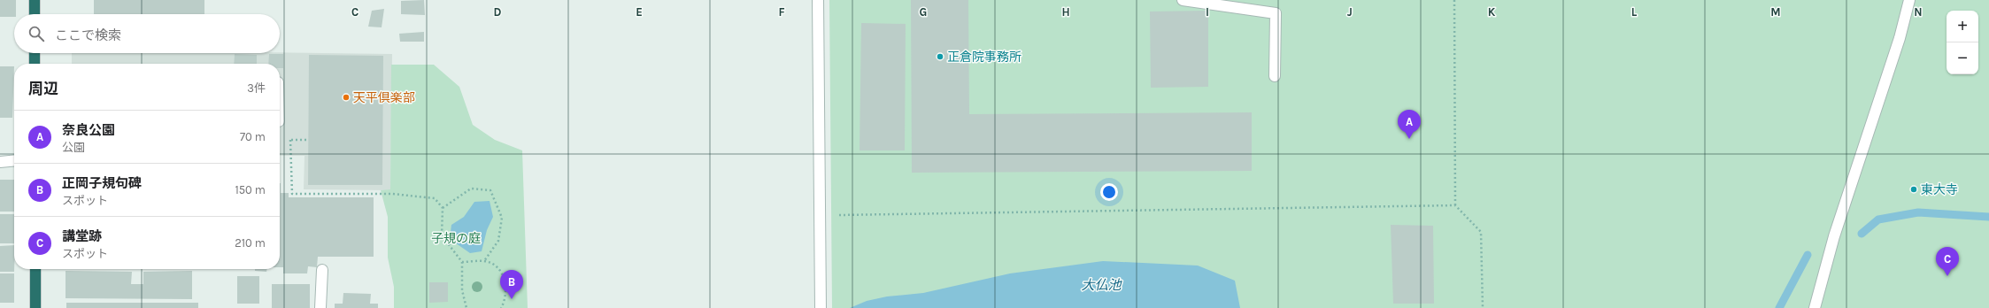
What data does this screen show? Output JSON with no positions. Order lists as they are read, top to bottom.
{
  "water": ["大仏池"],
  "parks": ["子規の庭"],
  "places": ["正倉院事務所", "天平倶楽部", "東大寺"],
  "page": {
    "map_buttons": ["+", "−"],
    "search": "ここで検索",
    "heading": ["周辺", "3件"],
    "pins": ["A", "C", "B"],
    "list": [
      {
        "mark": "A",
        "name": "奈良公園",
        "note": "公園",
        "value": "70 m"
      },
      {
        "mark": "B",
        "name": "正岡子規句碑",
        "note": "スポット",
        "value": "150 m"
      },
      {
        "mark": "C",
        "name": "講堂跡",
        "note": "スポット",
        "value": "210 m"
      }
    ]
  },
  "grid": {
    "columns": [
      "C",
      "D",
      "E",
      "F",
      "G",
      "H",
      "I",
      "J",
      "K",
      "L",
      "M",
      "N"
    ]
  }
}
